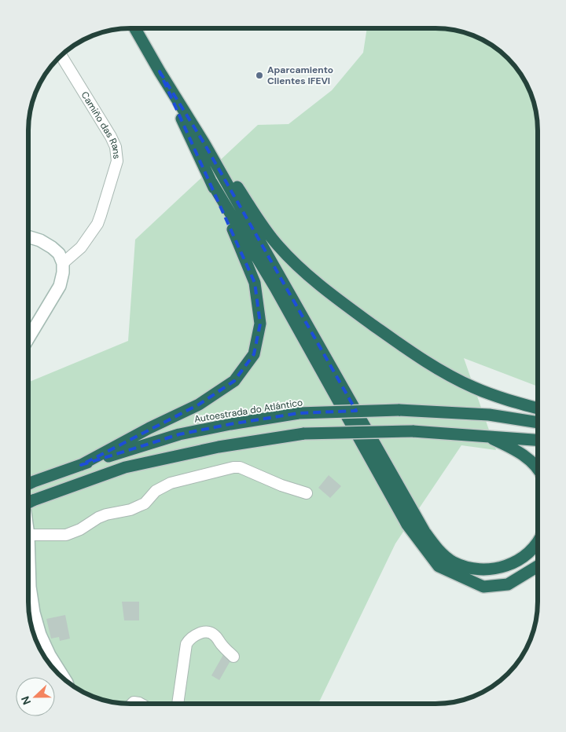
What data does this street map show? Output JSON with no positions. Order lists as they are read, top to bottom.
{
  "streets": {
    "highway": ["Autoestrada do Atlántico"],
    "street": ["Camiño das Rans"]
  },
  "places": ["Aparcamiento Clientes IFEVI"],
  "north": "left"
}
